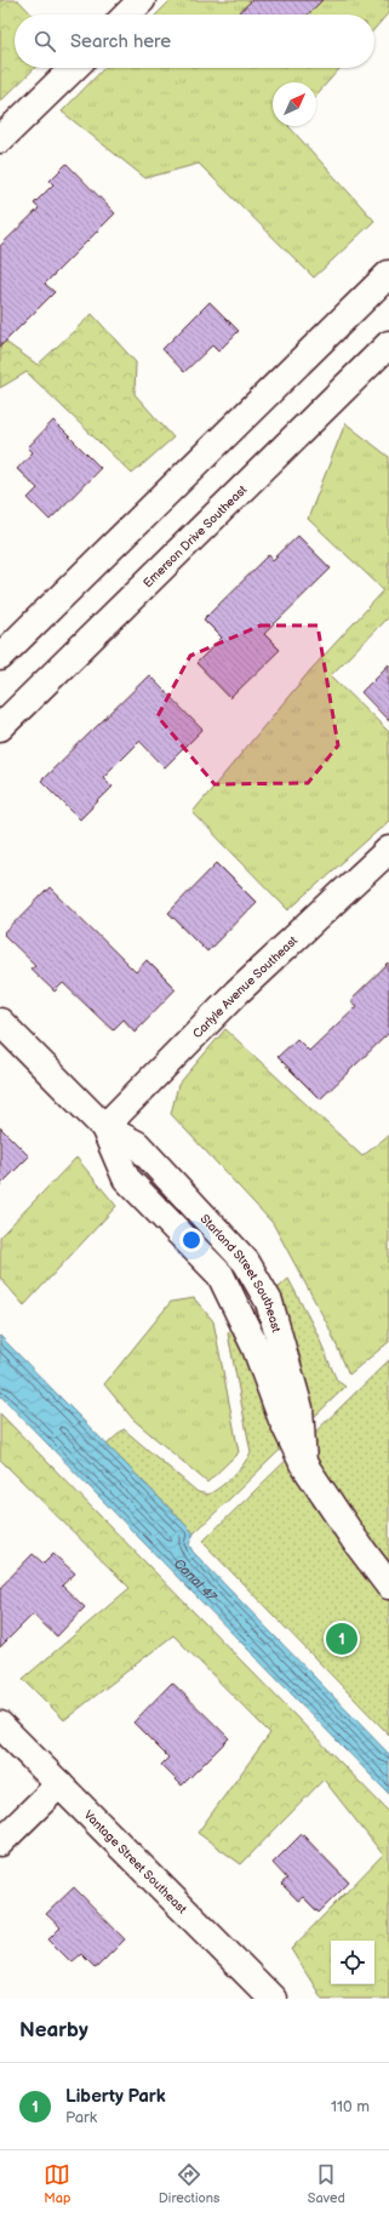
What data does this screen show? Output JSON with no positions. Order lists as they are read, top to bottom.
{
  "streets": {
    "street": [
      "Emerson Drive Southeast",
      "Carlyle Avenue Southeast",
      "Starland Street Southeast",
      "Vantage Street Southeast"
    ]
  },
  "crossings": [
    ["Carlyle Avenue Southeast", "Starland Street Southeast"]
  ],
  "water": ["Canal 47"],
  "north": "top right",
  "page": {
    "search": "Search here",
    "pins": "1",
    "heading": "Nearby",
    "list": [
      {
        "mark": "1",
        "name": "Liberty Park",
        "note": "Park",
        "value": "110 m"
      }
    ],
    "nav": ["Map", "Directions", "Saved"]
  }
}
